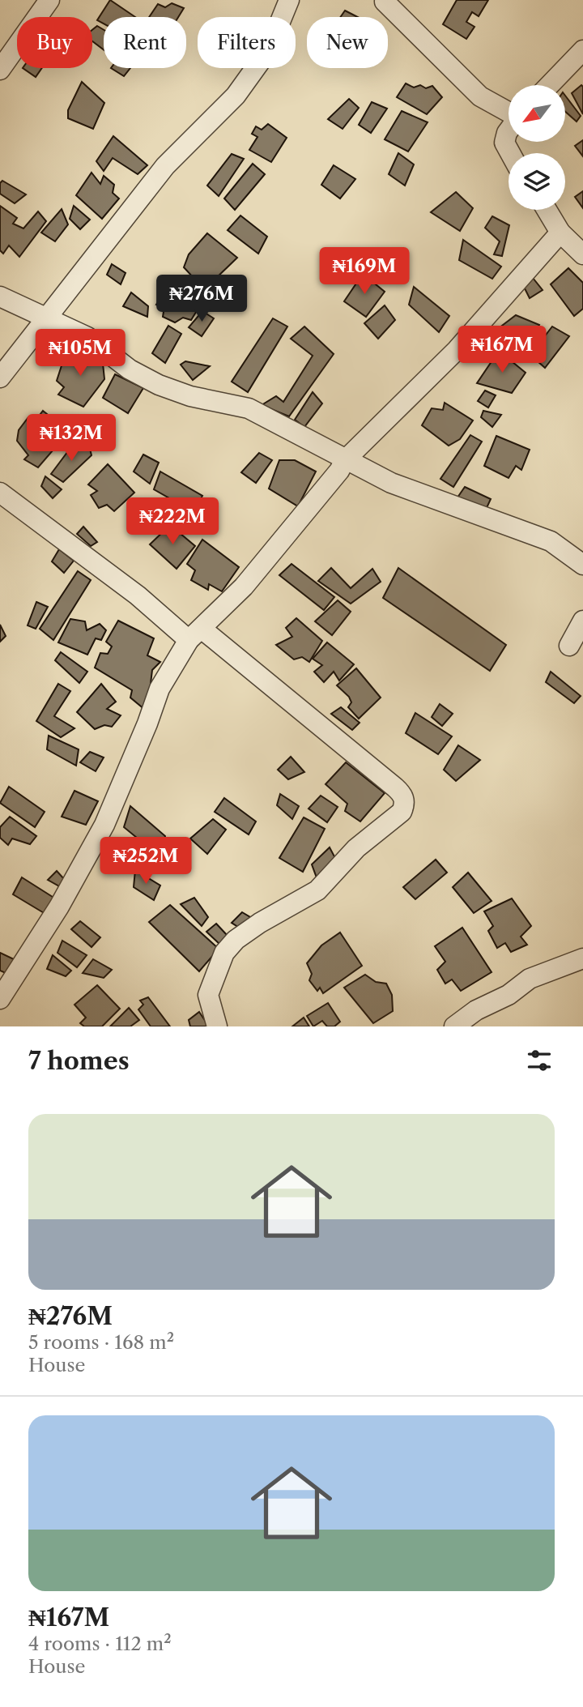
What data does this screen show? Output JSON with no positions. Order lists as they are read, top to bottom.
{
  "north": "bottom left",
  "page": {
    "chip": [
      "Buy",
      "Rent",
      "Filters",
      "New"
    ],
    "price": [
      "₦169M",
      "₦276M",
      "₦167M",
      "₦105M",
      "₦132M",
      "₦222M",
      "₦252M"
    ],
    "heading": "7 homes",
    "list": [
      {
        "name": "₦276M",
        "note": "5 rooms · 168 m² · House"
      },
      {
        "name": "₦167M",
        "note": "4 rooms · 112 m² · House"
      }
    ]
  }
}
